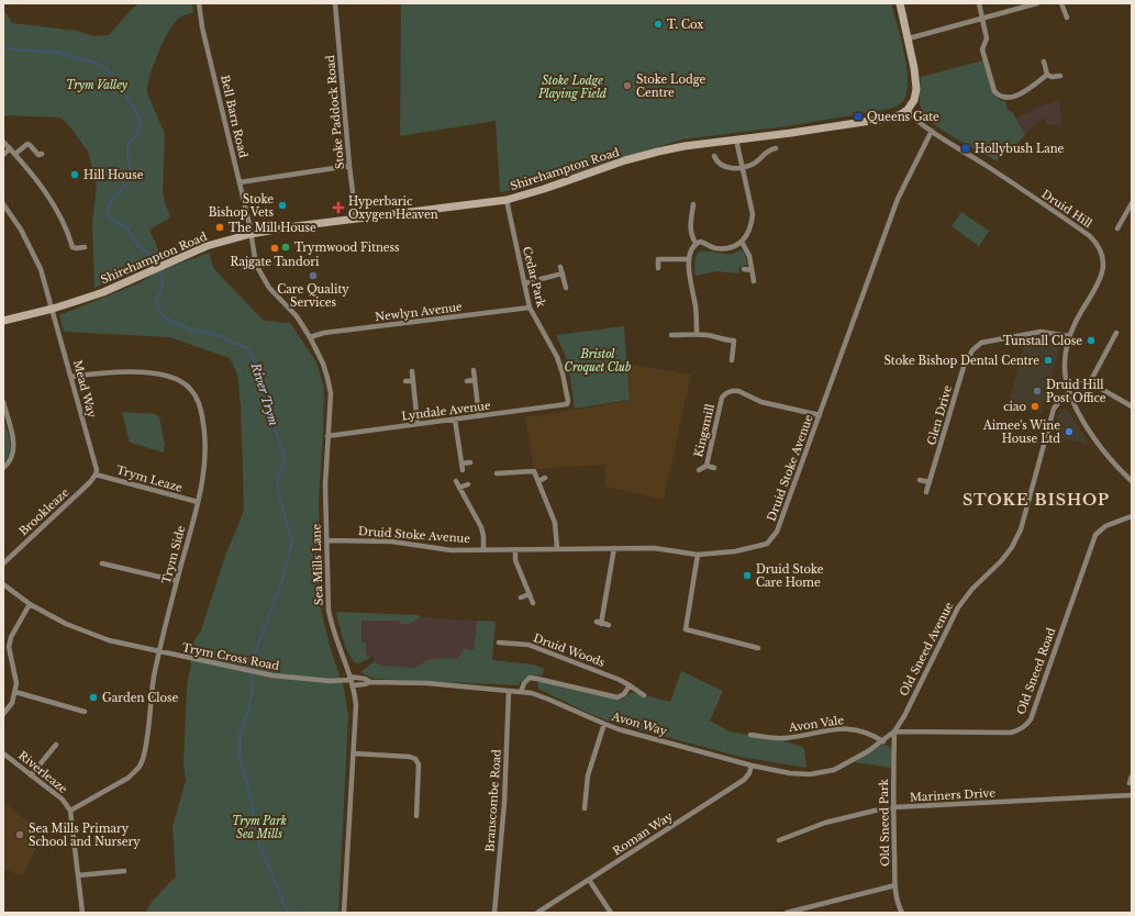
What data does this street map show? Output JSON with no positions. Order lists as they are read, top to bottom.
{
  "streets": {
    "main road": ["Shirehampton Road"],
    "street": [
      "Stoke Paddock Road",
      "Bell Barn Road",
      "Druid Hill",
      "Cedar Park",
      "Newlyn Avenue",
      "Mead Way",
      "Lyndale Avenue",
      "Glen Drive",
      "Kingsmill",
      "Druid Stoke Avenue",
      "Trym Leaze",
      "Brookleaze",
      "Trym Side",
      "Sea Mills Lane",
      "Old Sneed Avenue",
      "Druid Woods",
      "Trym Cross Road",
      "Old Sneed Road",
      "Avon Way",
      "Avon Vale",
      "Riverleaze",
      "Mariners Drive",
      "Branscombe Road",
      "Old Sneed Park",
      "Roman Way"
    ]
  },
  "crossings": [
    ["Stoke Paddock Road", "Shirehampton Road"],
    ["Bell Barn Road", "Shirehampton Road"],
    ["Bell Barn Road", "Sea Mills Lane"],
    ["Shirehampton Road", "Druid Hill"],
    ["Shirehampton Road", "Cedar Park"],
    ["Shirehampton Road", "Mead Way"],
    ["Shirehampton Road", "Sea Mills Lane"],
    ["Druid Hill", "Glen Drive"],
    ["Druid Hill", "Druid Stoke Avenue"],
    ["Druid Hill", "Old Sneed Avenue"],
    ["Cedar Park", "Newlyn Avenue"],
    ["Cedar Park", "Lyndale Avenue"],
    ["Newlyn Avenue", "Sea Mills Lane"],
    ["Mead Way", "Trym Leaze"],
    ["Mead Way", "Brookleaze"],
    ["Mead Way", "Trym Side"],
    ["Lyndale Avenue", "Sea Mills Lane"],
    ["Kingsmill", "Druid Stoke Avenue"],
    ["Druid Stoke Avenue", "Sea Mills Lane"],
    ["Trym Leaze", "Brookleaze"],
    ["Trym Leaze", "Trym Side"],
    ["Trym Side", "Trym Cross Road"],
    ["Trym Side", "Riverleaze"],
    ["Sea Mills Lane", "Trym Cross Road"],
    ["Sea Mills Lane", "Avon Way"],
    ["Old Sneed Avenue", "Old Sneed Road"],
    ["Old Sneed Avenue", "Avon Way"],
    ["Old Sneed Avenue", "Old Sneed Park"],
    ["Trym Cross Road", "Avon Way"],
    ["Old Sneed Road", "Avon Way"],
    ["Old Sneed Road", "Old Sneed Park"],
    ["Avon Way", "Avon Vale"],
    ["Avon Way", "Branscombe Road"],
    ["Avon Way", "Old Sneed Park"],
    ["Avon Way", "Roman Way"],
    ["Mariners Drive", "Old Sneed Park"]
  ],
  "districts": ["STOKE BISHOP"],
  "water": ["River Trym"],
  "parks": [
    "Stoke Lodge Playing Field",
    "Trym Valley",
    "Bristol Croquet Club",
    "Trym Park Sea Mills"
  ],
  "places": {
    "other": [
      "T. Cox",
      "Stoke Lodge Centre",
      "Hill House",
      "Stoke Bishop Vets",
      "The Mill House",
      "Trymwood Fitness",
      "Rajgate Tandori",
      "Care Quality Services",
      "Tunstall Close",
      "Stoke Bishop Dental Centre",
      "Druid Hill Post Office",
      "ciao",
      "Aimee's Wine House Ltd",
      "Druid Stoke Care Home",
      "Garden Close",
      "Sea Mills Primary School and Nursery"
    ],
    "transit": ["Queens Gate", "Hollybush Lane"],
    "health": ["Hyperbaric Oxygen Heaven"]
  }
}
